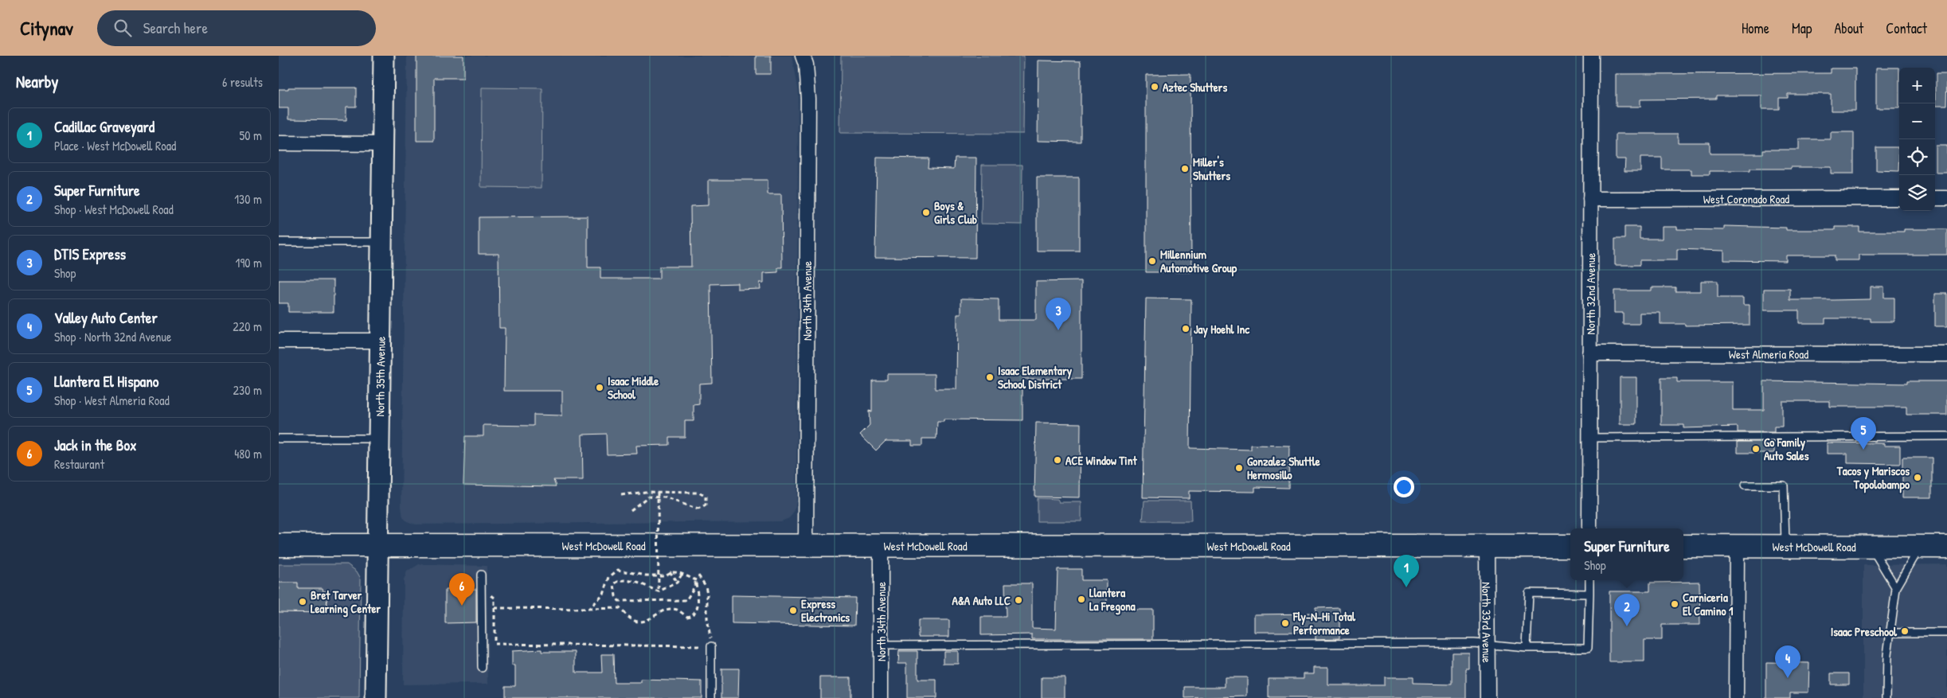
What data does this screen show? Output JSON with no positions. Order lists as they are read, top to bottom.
{
  "streets": {
    "main road": ["North 35th Avenue", "West McDowell Road"],
    "street": [
      "West Coronado Road",
      "North 32nd Avenue",
      "North 34th Avenue",
      "West Almeria Road",
      "North 33rd Avenue"
    ]
  },
  "crossings": [
    ["West Coronado Road", "North 32nd Avenue"],
    ["North 32nd Avenue", "West Almeria Road"],
    ["North 34th Avenue", "West McDowell Road"],
    ["North 35th Avenue", "West McDowell Road"],
    ["West McDowell Road", "North 33rd Avenue"]
  ],
  "places": [
    "Aztec Shutters",
    "Miller's Shutters",
    "Boys & Girls Club",
    "Millennium Automotive Group",
    "Jay Hoehl Inc",
    "Isaac Elementary School District",
    "Isaac Middle School",
    "Go Family Auto Sales",
    "ACE Window Tint",
    "Gonzalez Shuttle Hermosillo",
    "Tacos y Mariscos Topolobampo",
    "Llantera La Fregona",
    "A&A Auto LLC",
    "Bret Tarver Learning Center",
    "Carniceria El Camino 1",
    "Express Electronics",
    "Fly-N-Hi Total Performance",
    "Isaac Preschool"
  ],
  "page": {
    "header": "Citynav",
    "search": "Search here",
    "nav": [
      "Home",
      "Map",
      "About",
      "Contact"
    ],
    "heading": ["Nearby", "6 results"],
    "map_buttons": ["+", "−"],
    "list": [
      {
        "mark": "1",
        "name": "Cadillac Graveyard",
        "note": "Place · West McDowell Road",
        "value": "50 m"
      },
      {
        "mark": "2",
        "name": "Super Furniture",
        "note": "Shop · West McDowell Road",
        "value": "130 m"
      },
      {
        "mark": "3",
        "name": "DTIS Express",
        "note": "Shop",
        "value": "190 m"
      },
      {
        "mark": "4",
        "name": "Valley Auto Center",
        "note": "Shop · North 32nd Avenue",
        "value": "220 m"
      },
      {
        "mark": "5",
        "name": "Llantera El Hispano",
        "note": "Shop · West Almeria Road",
        "value": "230 m"
      },
      {
        "mark": "6",
        "name": "Jack in the Box",
        "note": "Restaurant",
        "value": "480 m"
      }
    ],
    "pins": [
      "3",
      "5",
      "1",
      "6",
      "2",
      "4"
    ],
    "popup": ["Super Furniture", "Shop"]
  }
}
